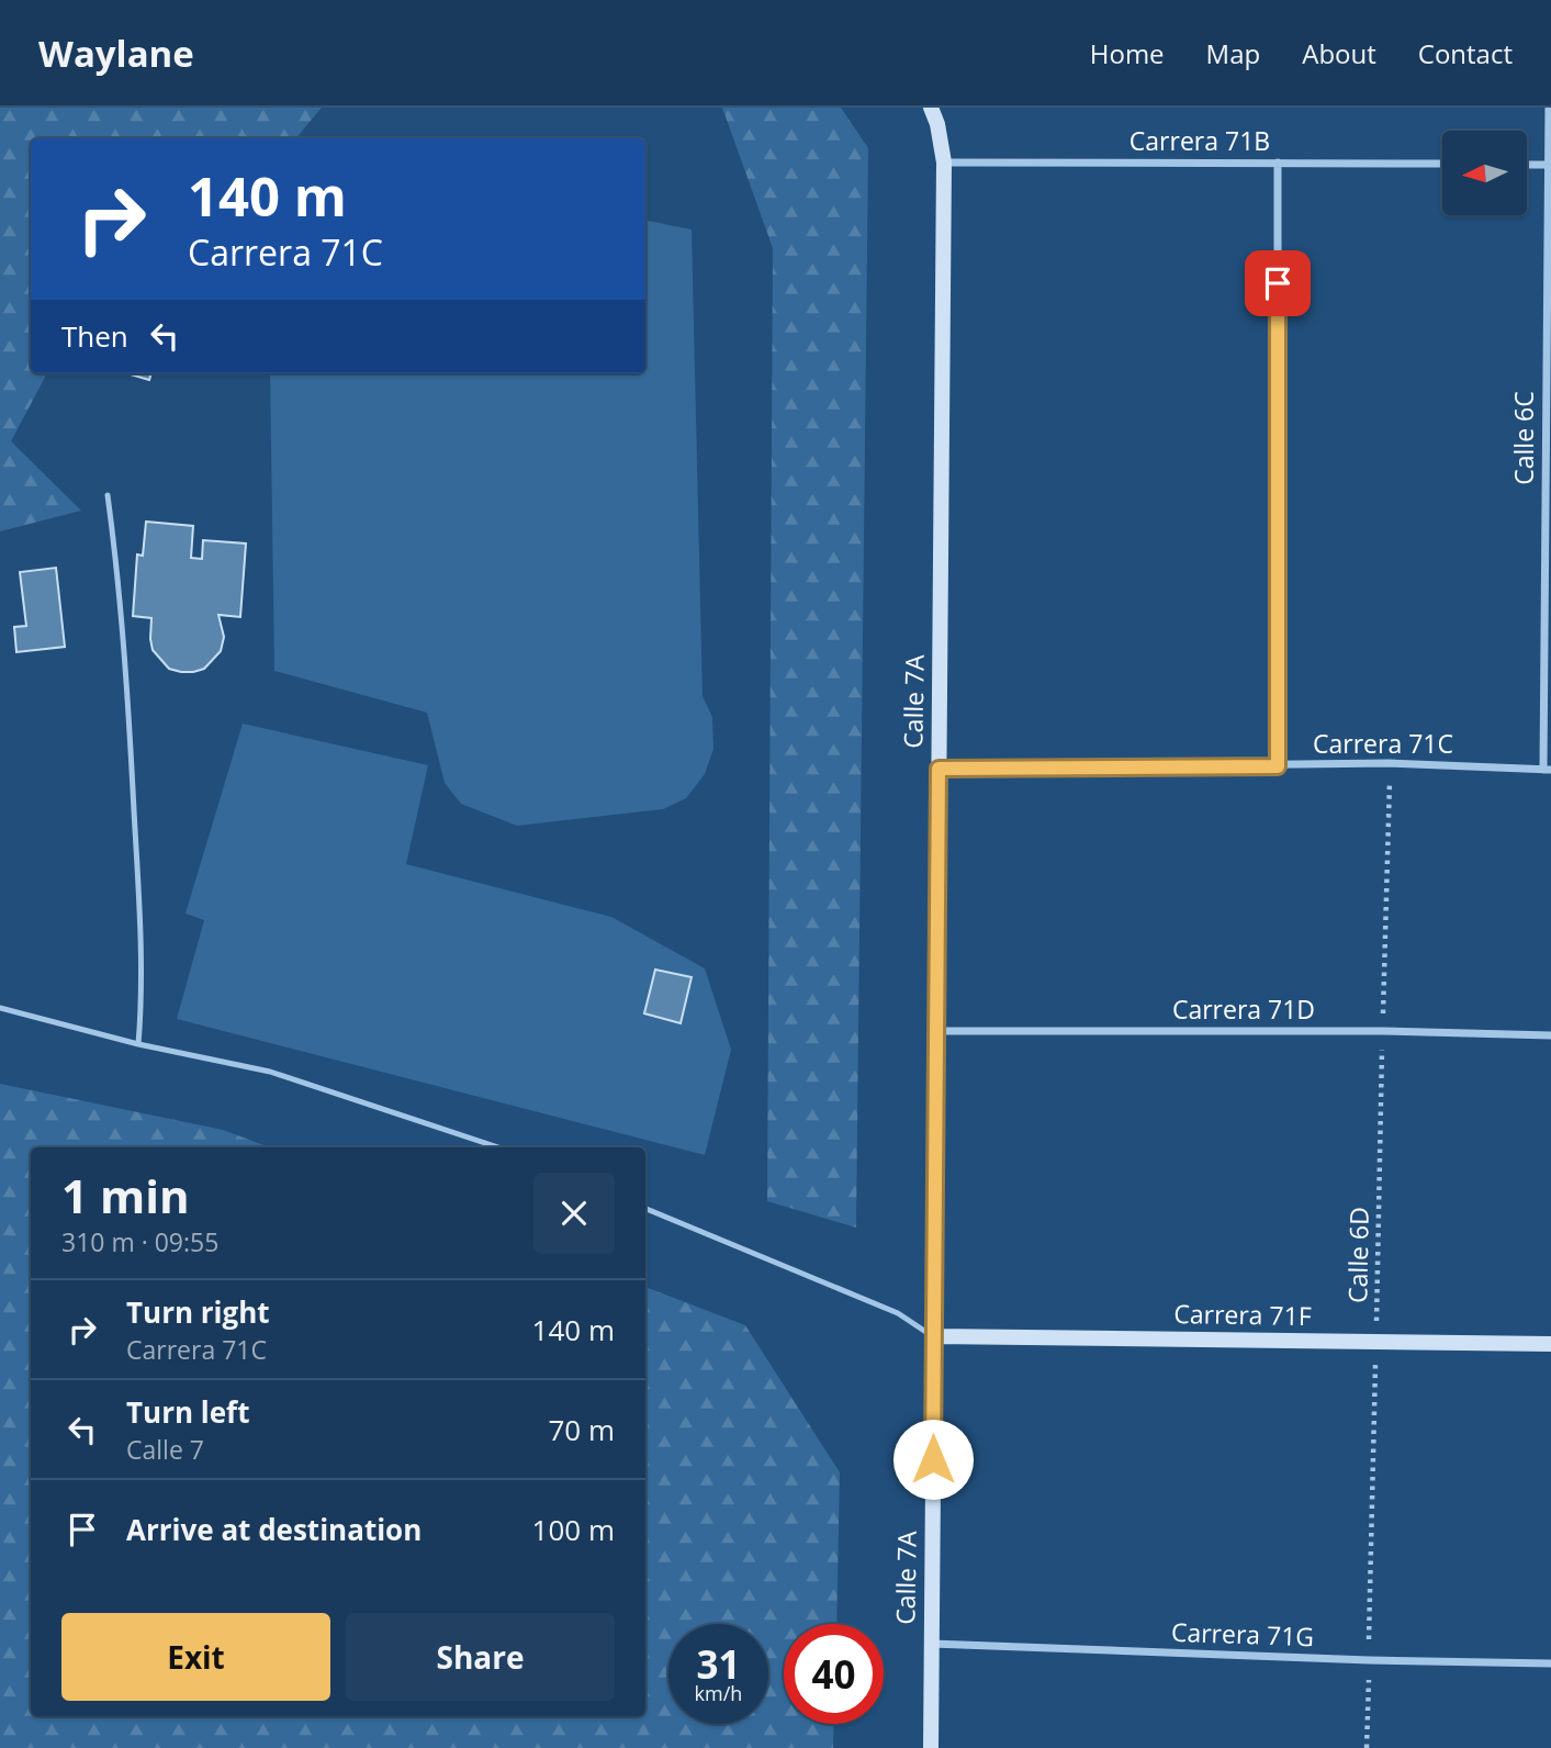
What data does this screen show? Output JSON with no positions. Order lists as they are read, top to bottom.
{
  "streets": {
    "street": [
      "Carrera 71B",
      "Calle 6C",
      "Calle 7A",
      "Carrera 71C",
      "Carrera 71D",
      "Carrera 71F",
      "Carrera 71G"
    ],
    "path": ["Calle 6D"]
  },
  "crossings": [
    ["Carrera 71B", "Calle 7A"],
    ["Calle 6C", "Carrera 71C"],
    ["Calle 7A", "Carrera 71C"],
    ["Calle 7A", "Carrera 71D"],
    ["Calle 7A", "Carrera 71F"],
    ["Calle 7A", "Carrera 71G"],
    ["Carrera 71C", "Calle 6D"],
    ["Carrera 71D", "Calle 6D"],
    ["Calle 6D", "Carrera 71F"],
    ["Calle 6D", "Carrera 71G"]
  ],
  "north": "left",
  "page": {
    "header": "Waylane",
    "nav": [
      "Home",
      "Map",
      "About",
      "Contact"
    ],
    "turn": ["140 m", "Carrera 71C"],
    "then": "Then",
    "heading": ["1 min", "310 m · 09:55"],
    "list": [
      {
        "name": "Turn right",
        "note": "Carrera 71C",
        "value": "140 m"
      },
      {
        "name": "Turn left",
        "note": "Calle 7",
        "value": "70 m"
      },
      {
        "name": "Arrive at destination",
        "value": "100 m"
      }
    ],
    "buttons": ["Exit", "Share"],
    "speed": "31 km/h",
    "limit": "40"
  }
}
